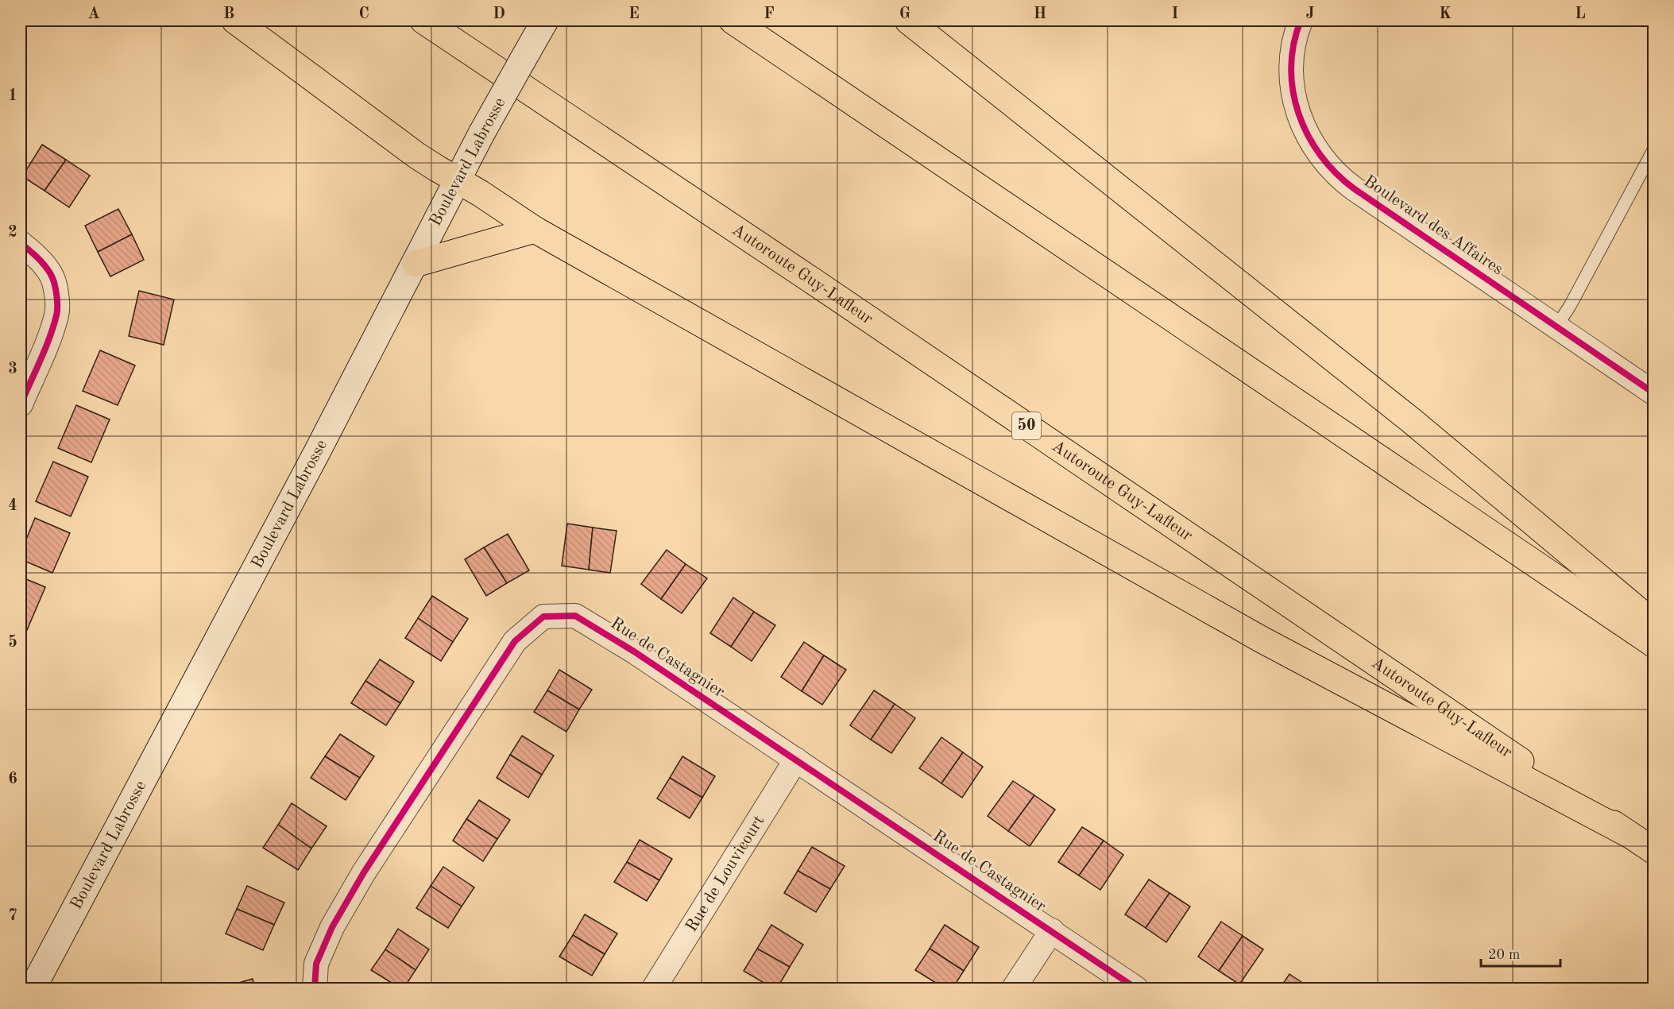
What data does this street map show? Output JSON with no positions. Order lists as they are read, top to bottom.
{
  "streets": {
    "highway": ["Autoroute Guy-Lafleur", "50"],
    "main road": ["Boulevard Labrosse"],
    "street": ["Boulevard des Affaires", "Rue de Castagnier", "Rue de Louvicourt"]
  },
  "crossings": [
    ["Rue de Castagnier", "Rue de Louvicourt"]
  ],
  "scale_bar": "20 m",
  "grid": {
    "columns": [
      "A",
      "B",
      "C",
      "D",
      "E",
      "F",
      "G",
      "H",
      "I",
      "J",
      "K",
      "L"
    ],
    "rows": [
      "1",
      "2",
      "3",
      "4",
      "5",
      "6",
      "7"
    ]
  }
}
